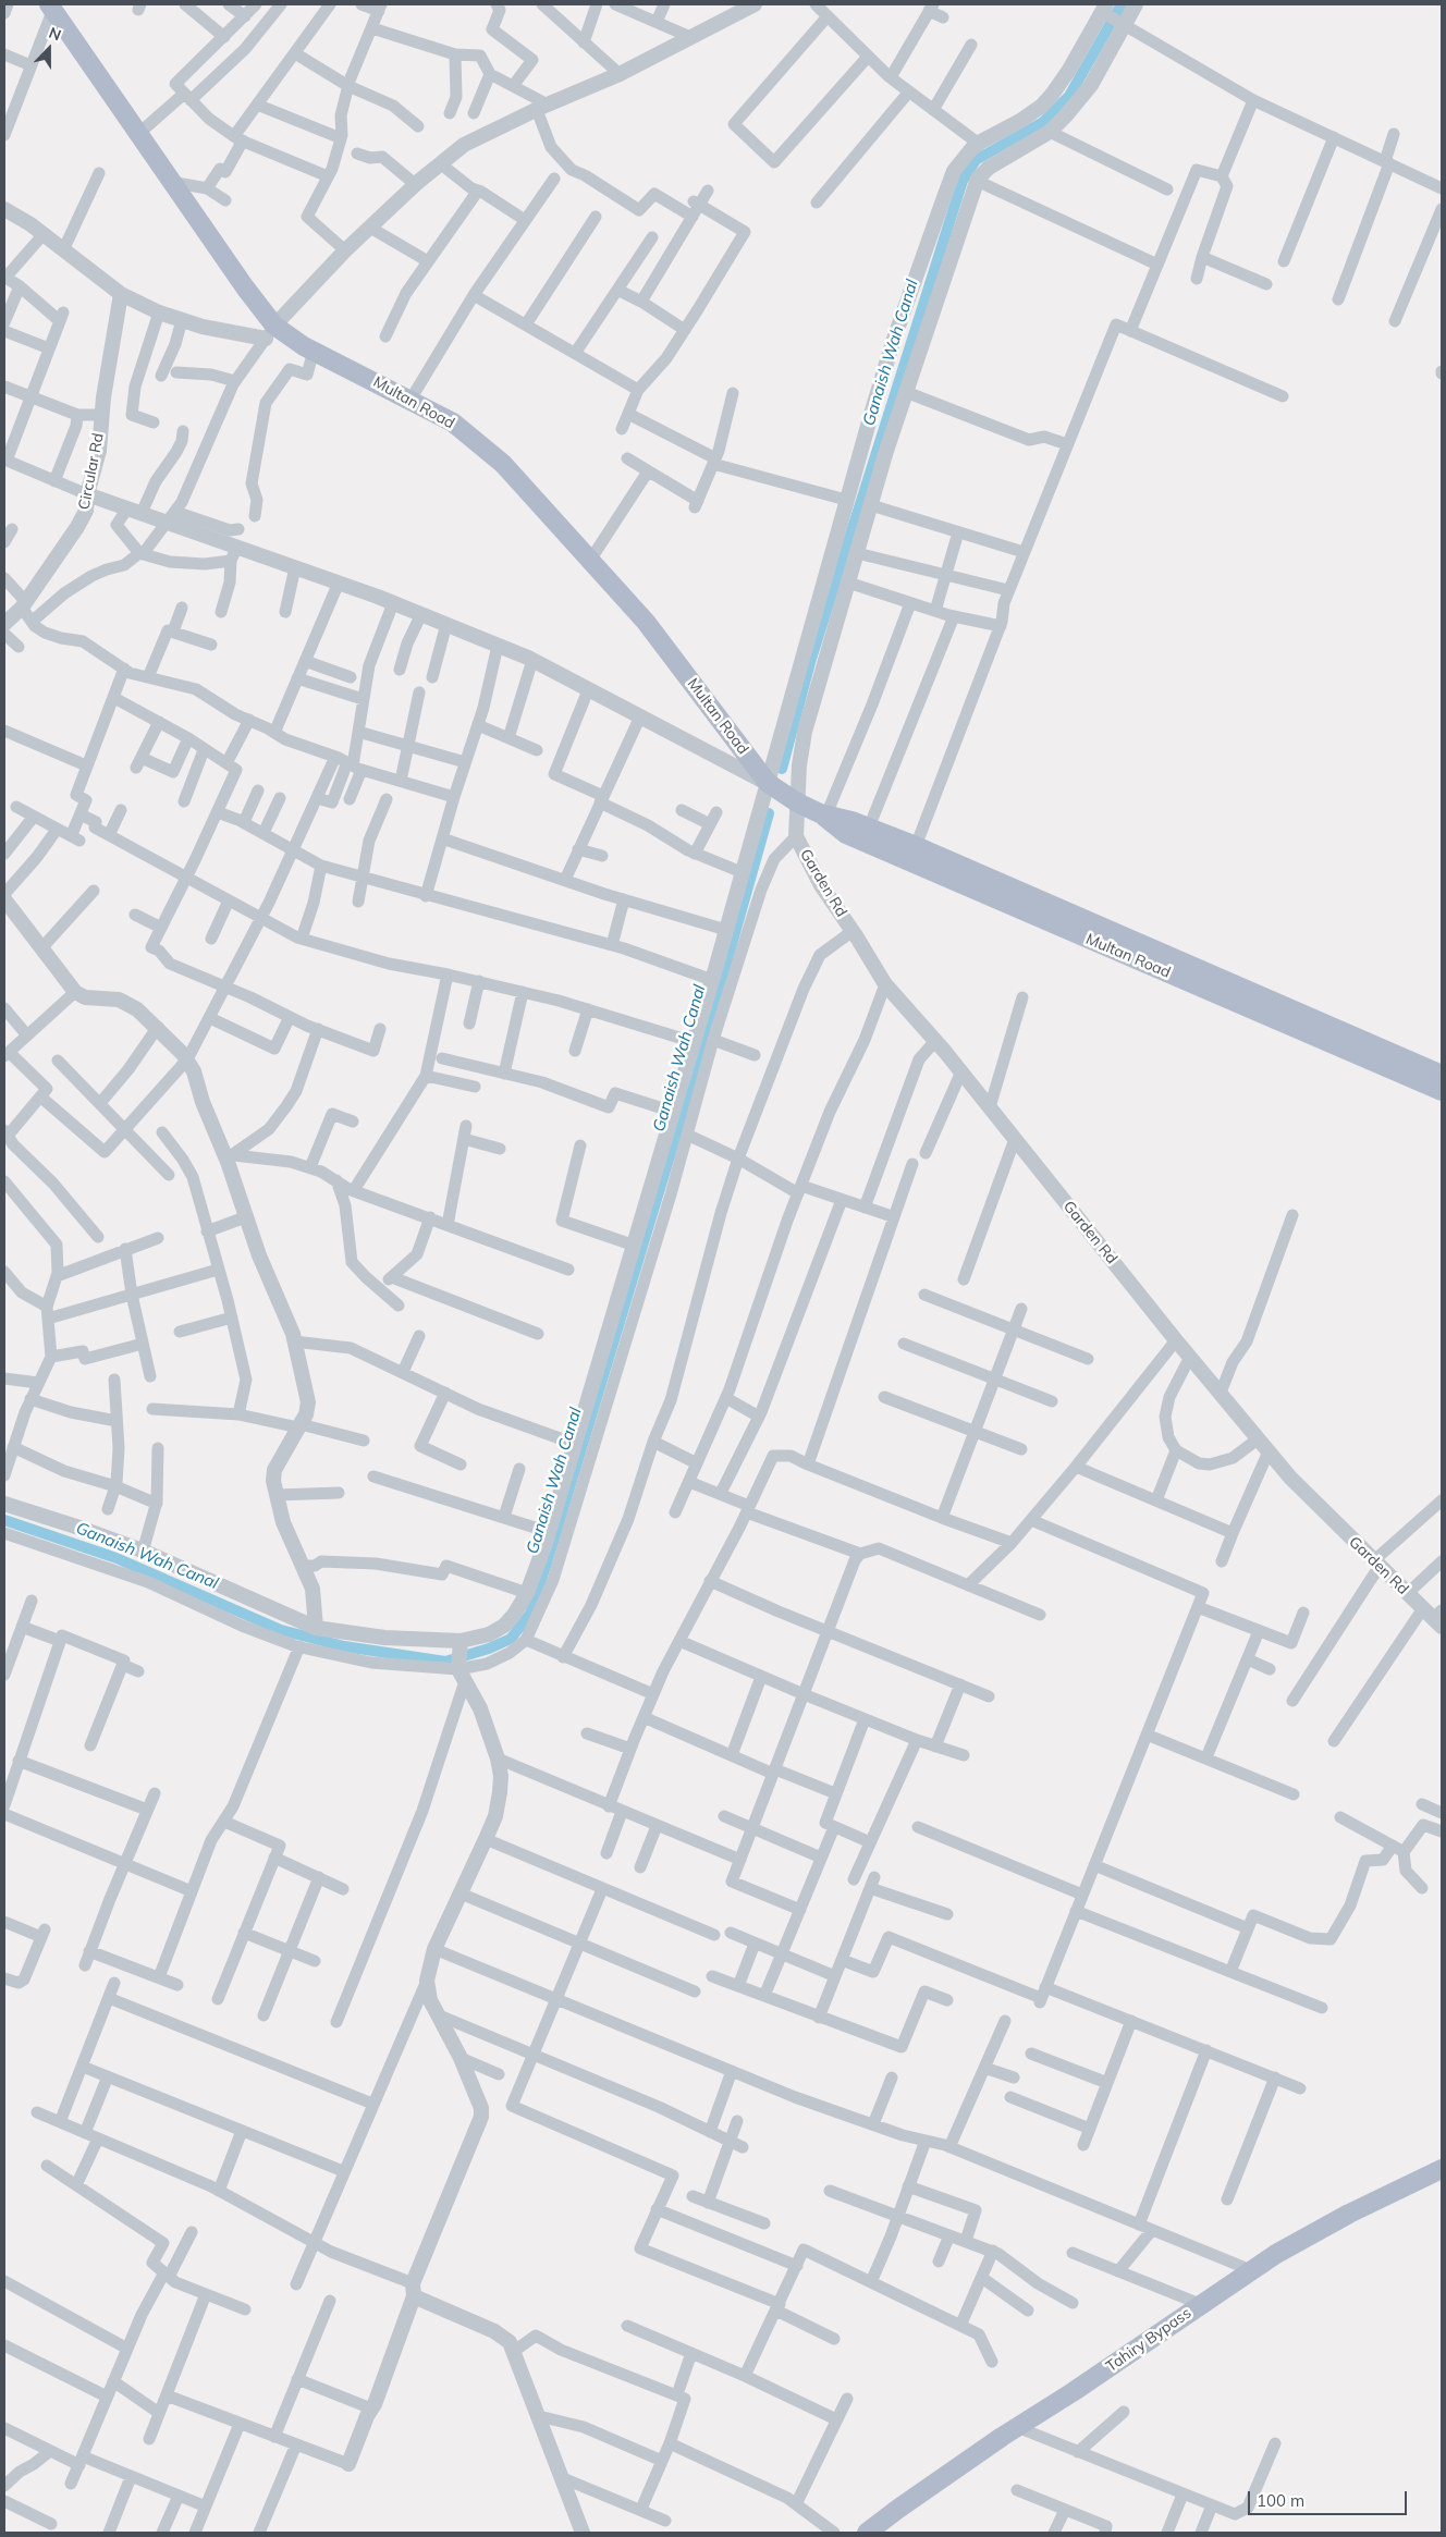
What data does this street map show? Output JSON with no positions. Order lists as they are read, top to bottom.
{
  "streets": {
    "main road": ["Multan Road", "Tahiry Bypass"],
    "street": ["Circular Rd", "Garden Rd"]
  },
  "crossings": [
    ["Multan Road", "Garden Rd"]
  ],
  "water": ["Ganaish Wah Canal"],
  "scale_bar": "100 m",
  "north": "top"
}
